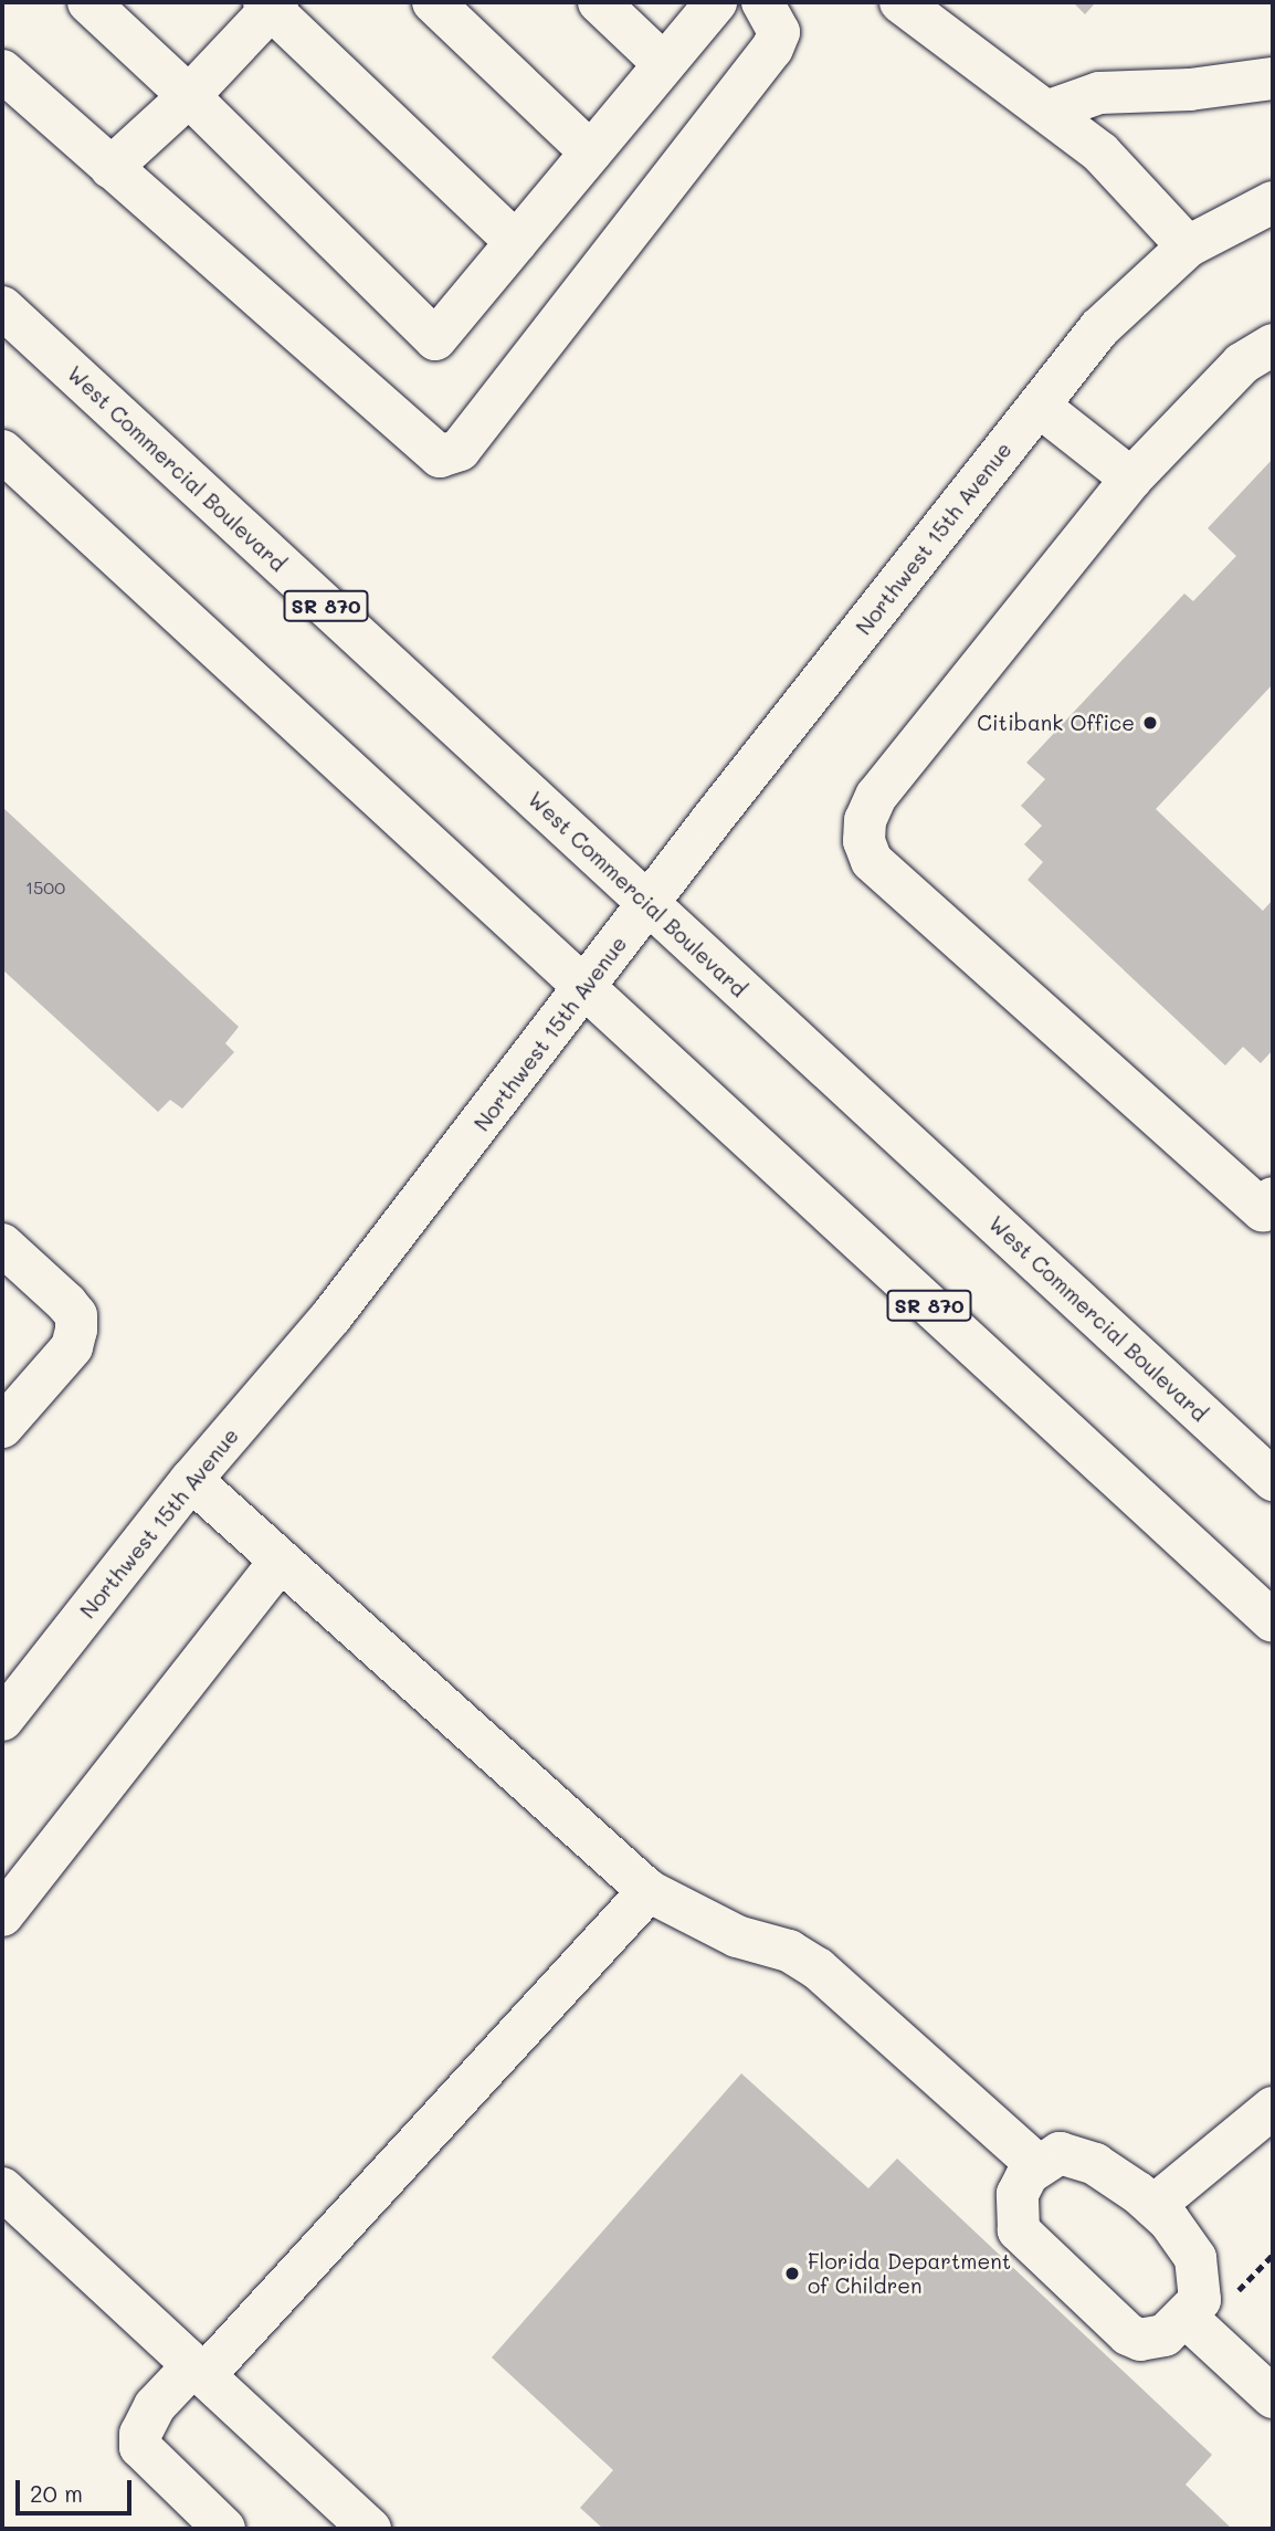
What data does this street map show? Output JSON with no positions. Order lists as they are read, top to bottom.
{
  "streets": {
    "main road": ["West Commercial Boulevard", "Northwest 15th Avenue", "SR 870"]
  },
  "crossings": [
    ["West Commercial Boulevard", "Northwest 15th Avenue"],
    ["Northwest 15th Avenue", "SR 870"]
  ],
  "places": ["Citibank Office", "Florida Department of Children"],
  "house_numbers": ["1500"],
  "scale_bar": "20 m"
}
